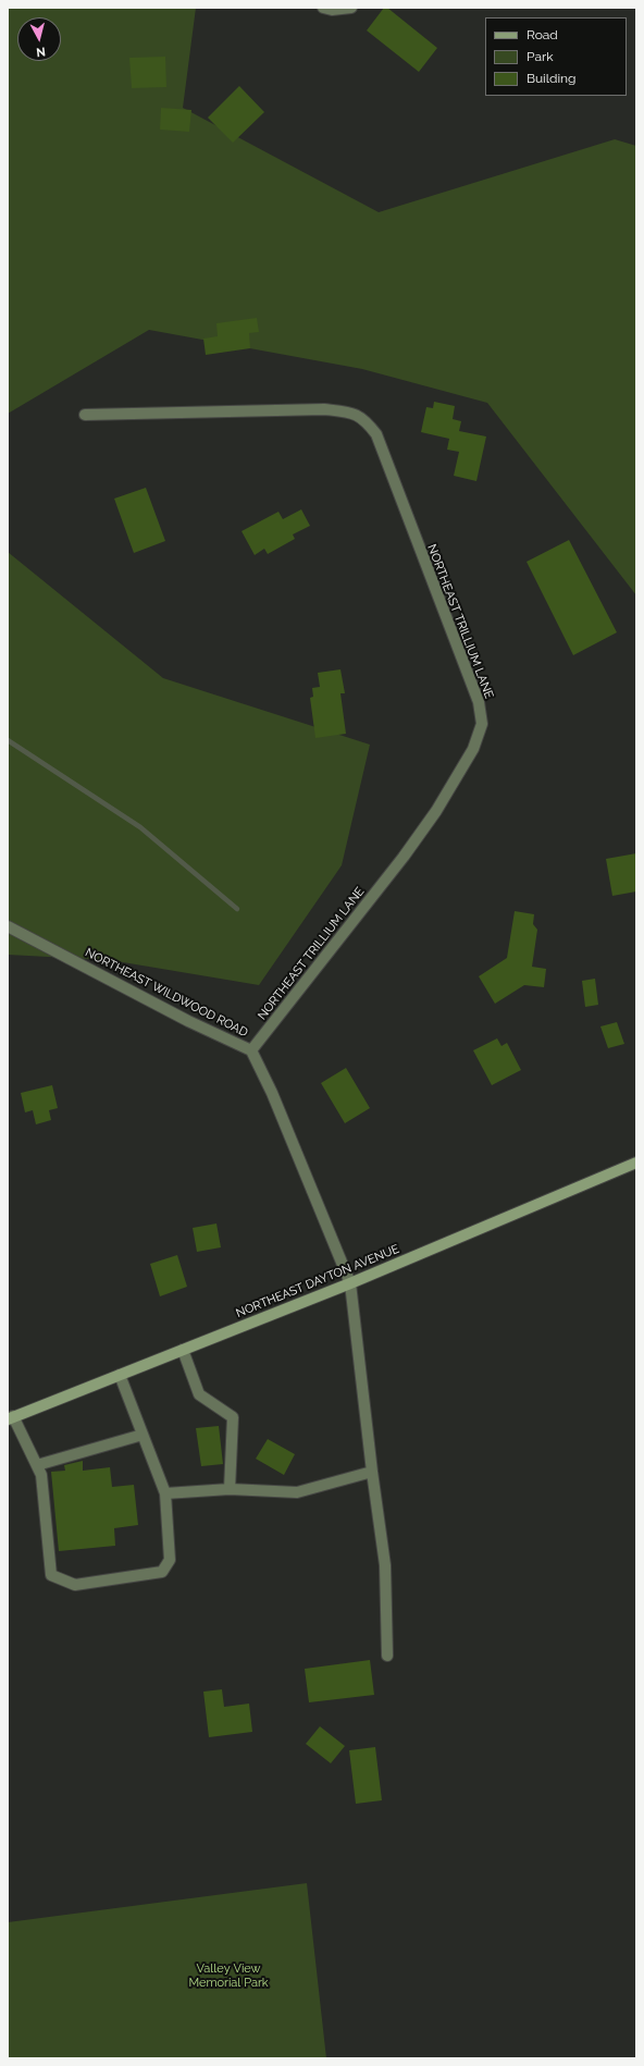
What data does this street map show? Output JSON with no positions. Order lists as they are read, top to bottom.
{
  "streets": {
    "street": ["NORTHEAST TRILLIUM LANE", "NORTHEAST WILDWOOD ROAD", "NORTHEAST DAYTON AVENUE"]
  },
  "crossings": [
    ["NORTHEAST TRILLIUM LANE", "NORTHEAST WILDWOOD ROAD"],
    ["NORTHEAST WILDWOOD ROAD", "NORTHEAST DAYTON AVENUE"]
  ],
  "parks": ["Valley View Memorial Park"],
  "legend": ["Road", "Park", "Building"],
  "north": "bottom"
}
